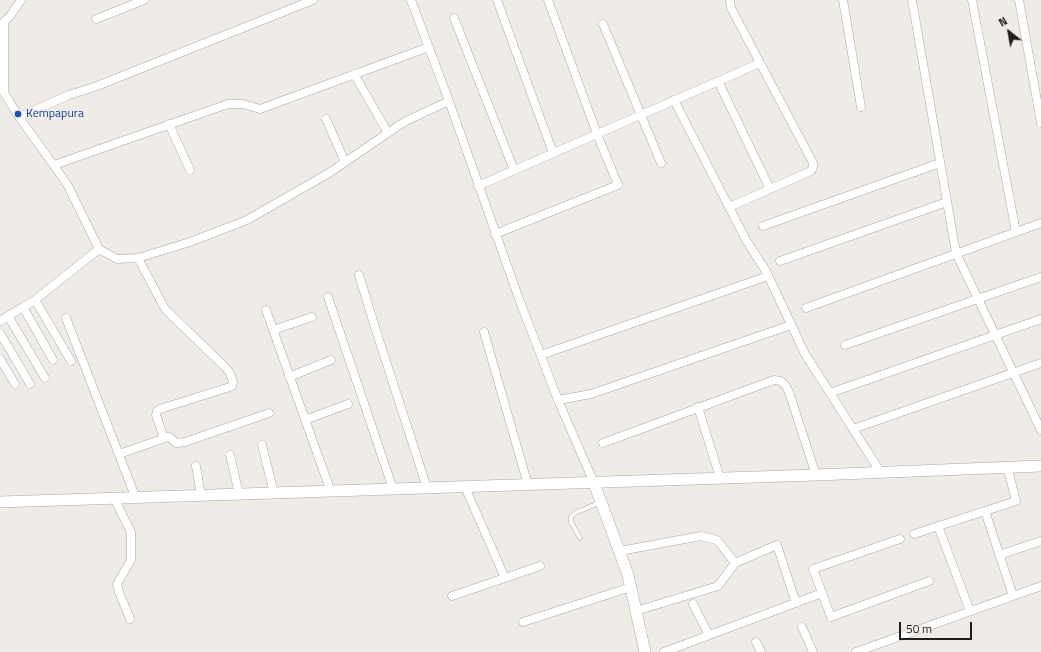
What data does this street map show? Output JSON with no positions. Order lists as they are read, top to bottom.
{
  "places": ["Kempapura"],
  "scale_bar": "50 m",
  "north": "top left"
}
